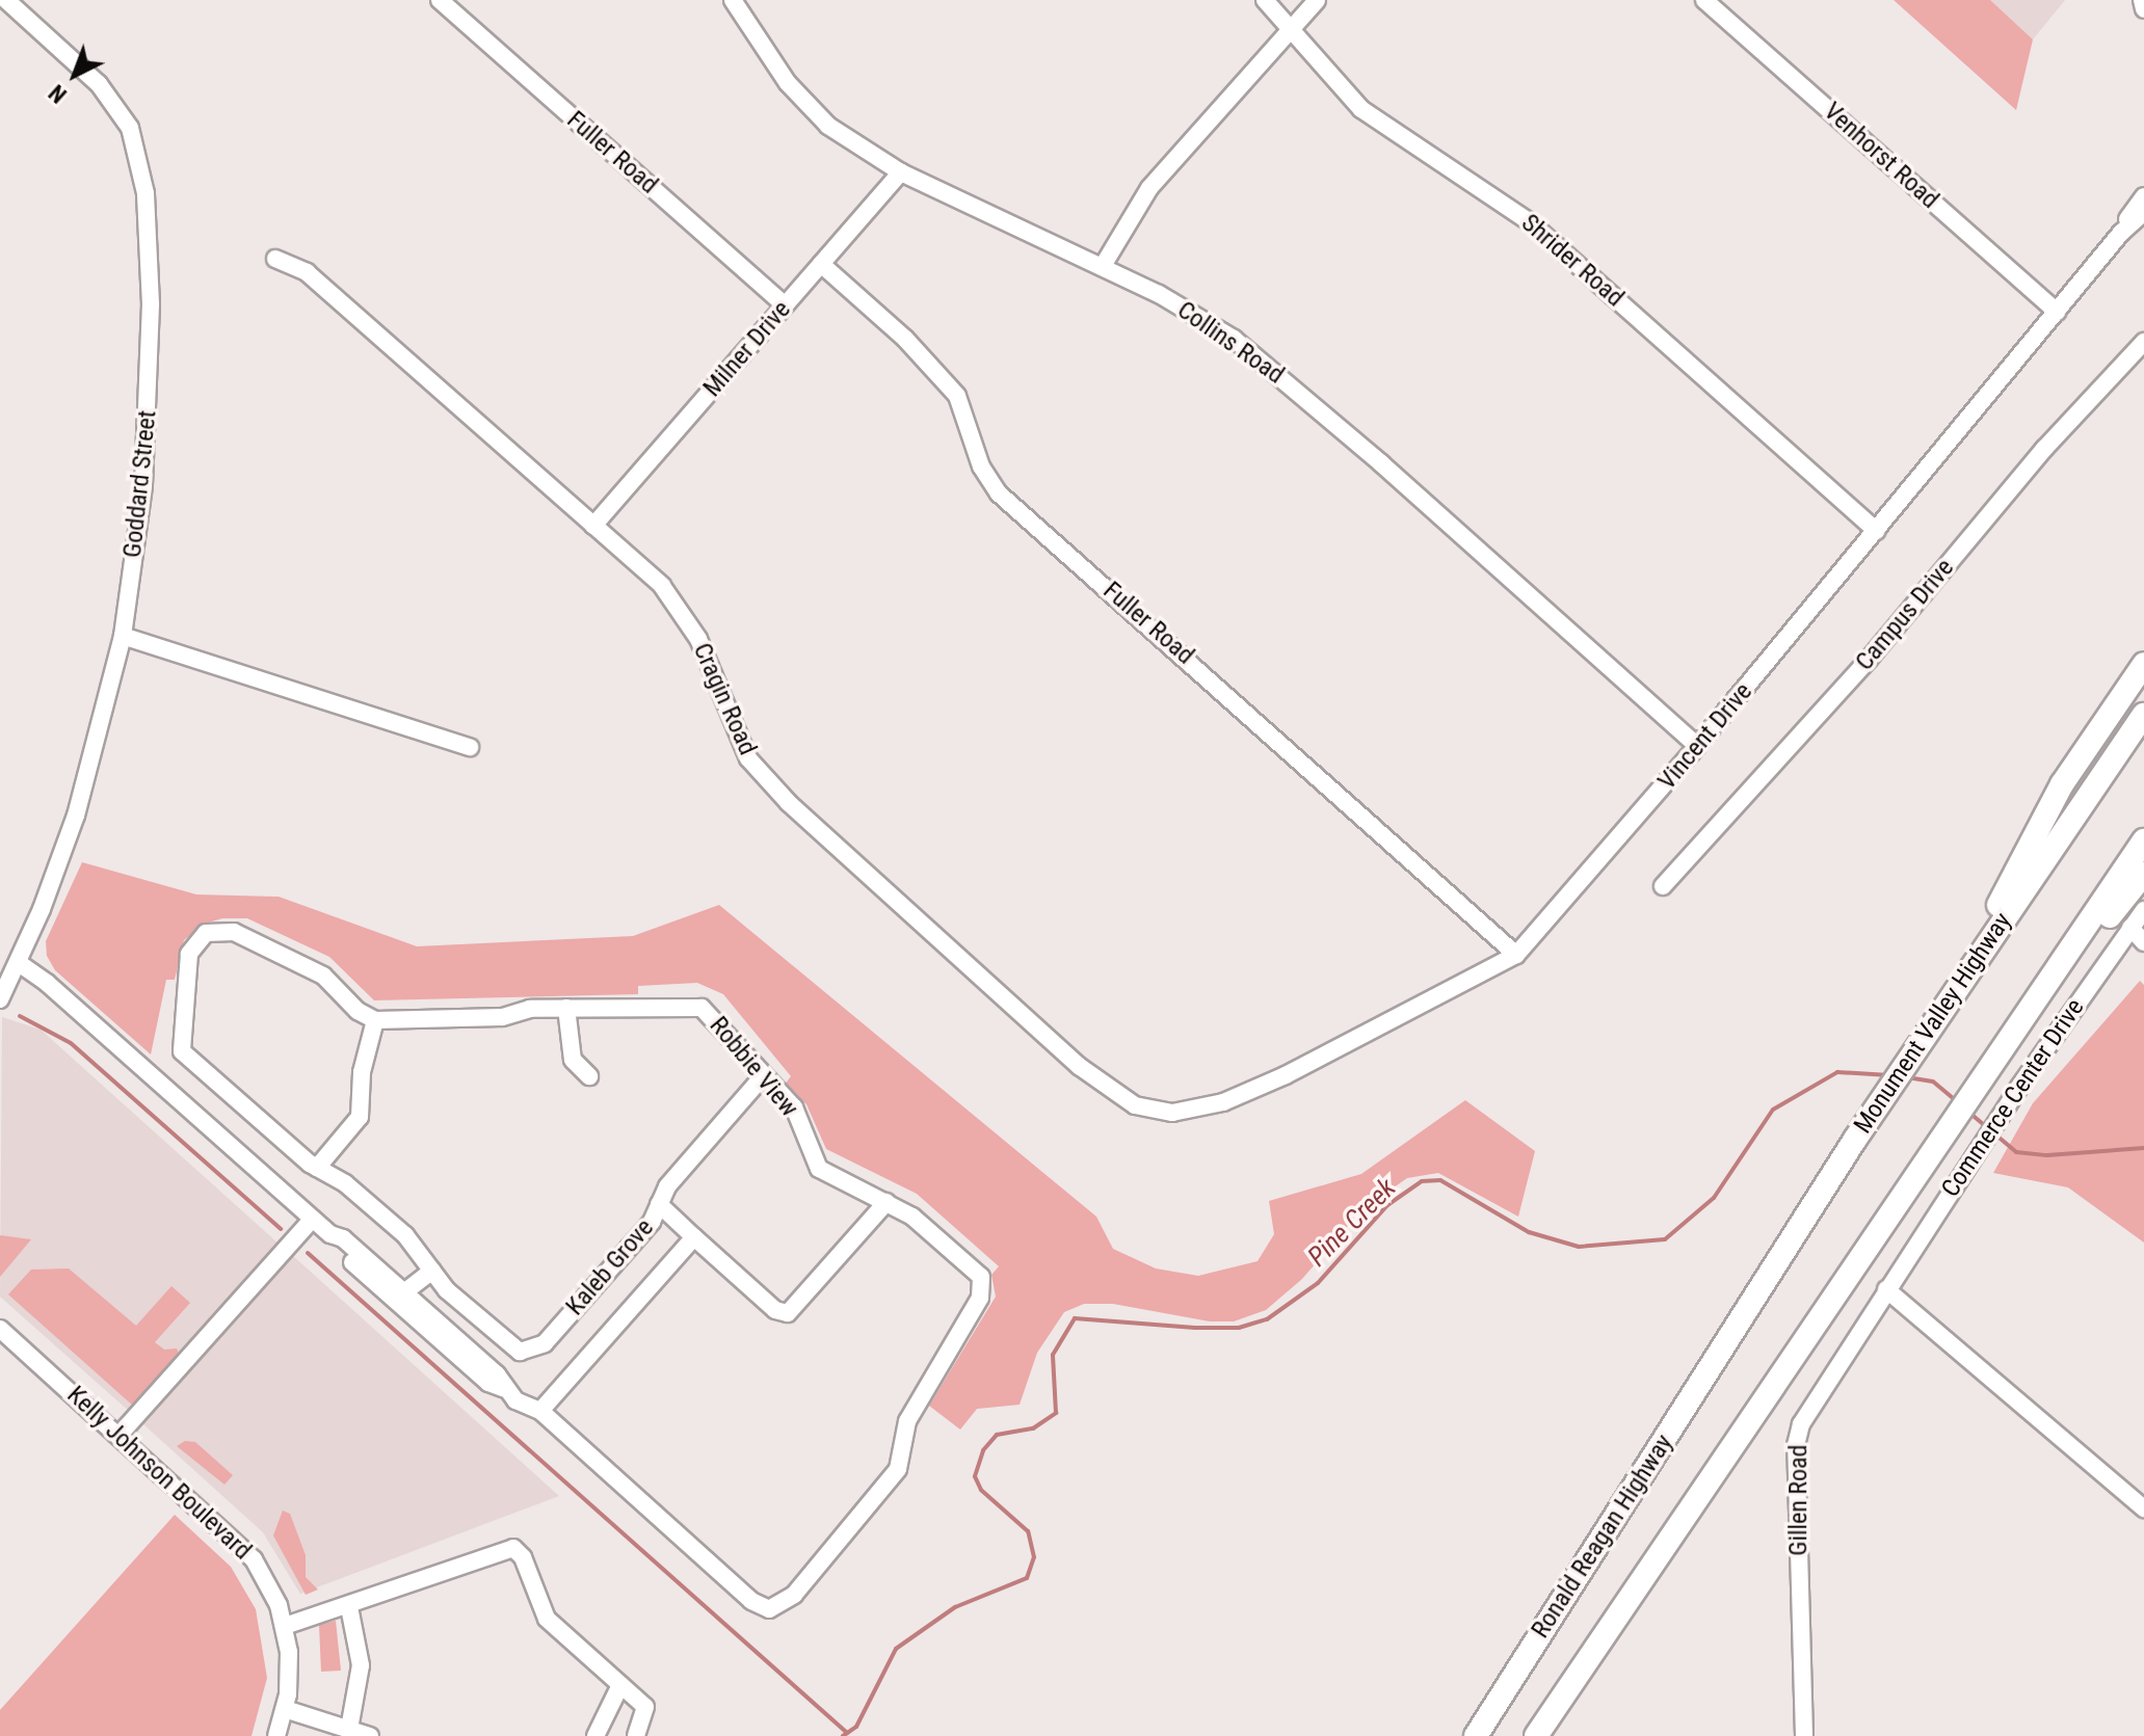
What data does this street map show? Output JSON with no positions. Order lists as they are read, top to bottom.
{
  "streets": {
    "highway": ["Monument Valley Highway", "Ronald Reagan Highway"],
    "street": [
      "Fuller Road",
      "Venhorst Road",
      "Shrider Road",
      "Collins Road",
      "Milner Drive",
      "Goddard Street",
      "Campus Drive",
      "Cragin Road",
      "Vincent Drive",
      "Robbie View",
      "Commerce Center Drive",
      "Kaleb Grove",
      "Kelly Johnson Boulevard",
      "Gillen Road"
    ]
  },
  "crossings": [
    ["Fuller Road", "Milner Drive"],
    ["Fuller Road", "Vincent Drive"],
    ["Venhorst Road", "Vincent Drive"],
    ["Shrider Road", "Vincent Drive"],
    ["Collins Road", "Milner Drive"],
    ["Collins Road", "Vincent Drive"],
    ["Milner Drive", "Cragin Road"],
    ["Cragin Road", "Vincent Drive"],
    ["Monument Valley Highway", "Ronald Reagan Highway"],
    ["Robbie View", "Kaleb Grove"],
    ["Commerce Center Drive", "Gillen Road"]
  ],
  "water": ["Pine Creek"],
  "north": "bottom left"
}
